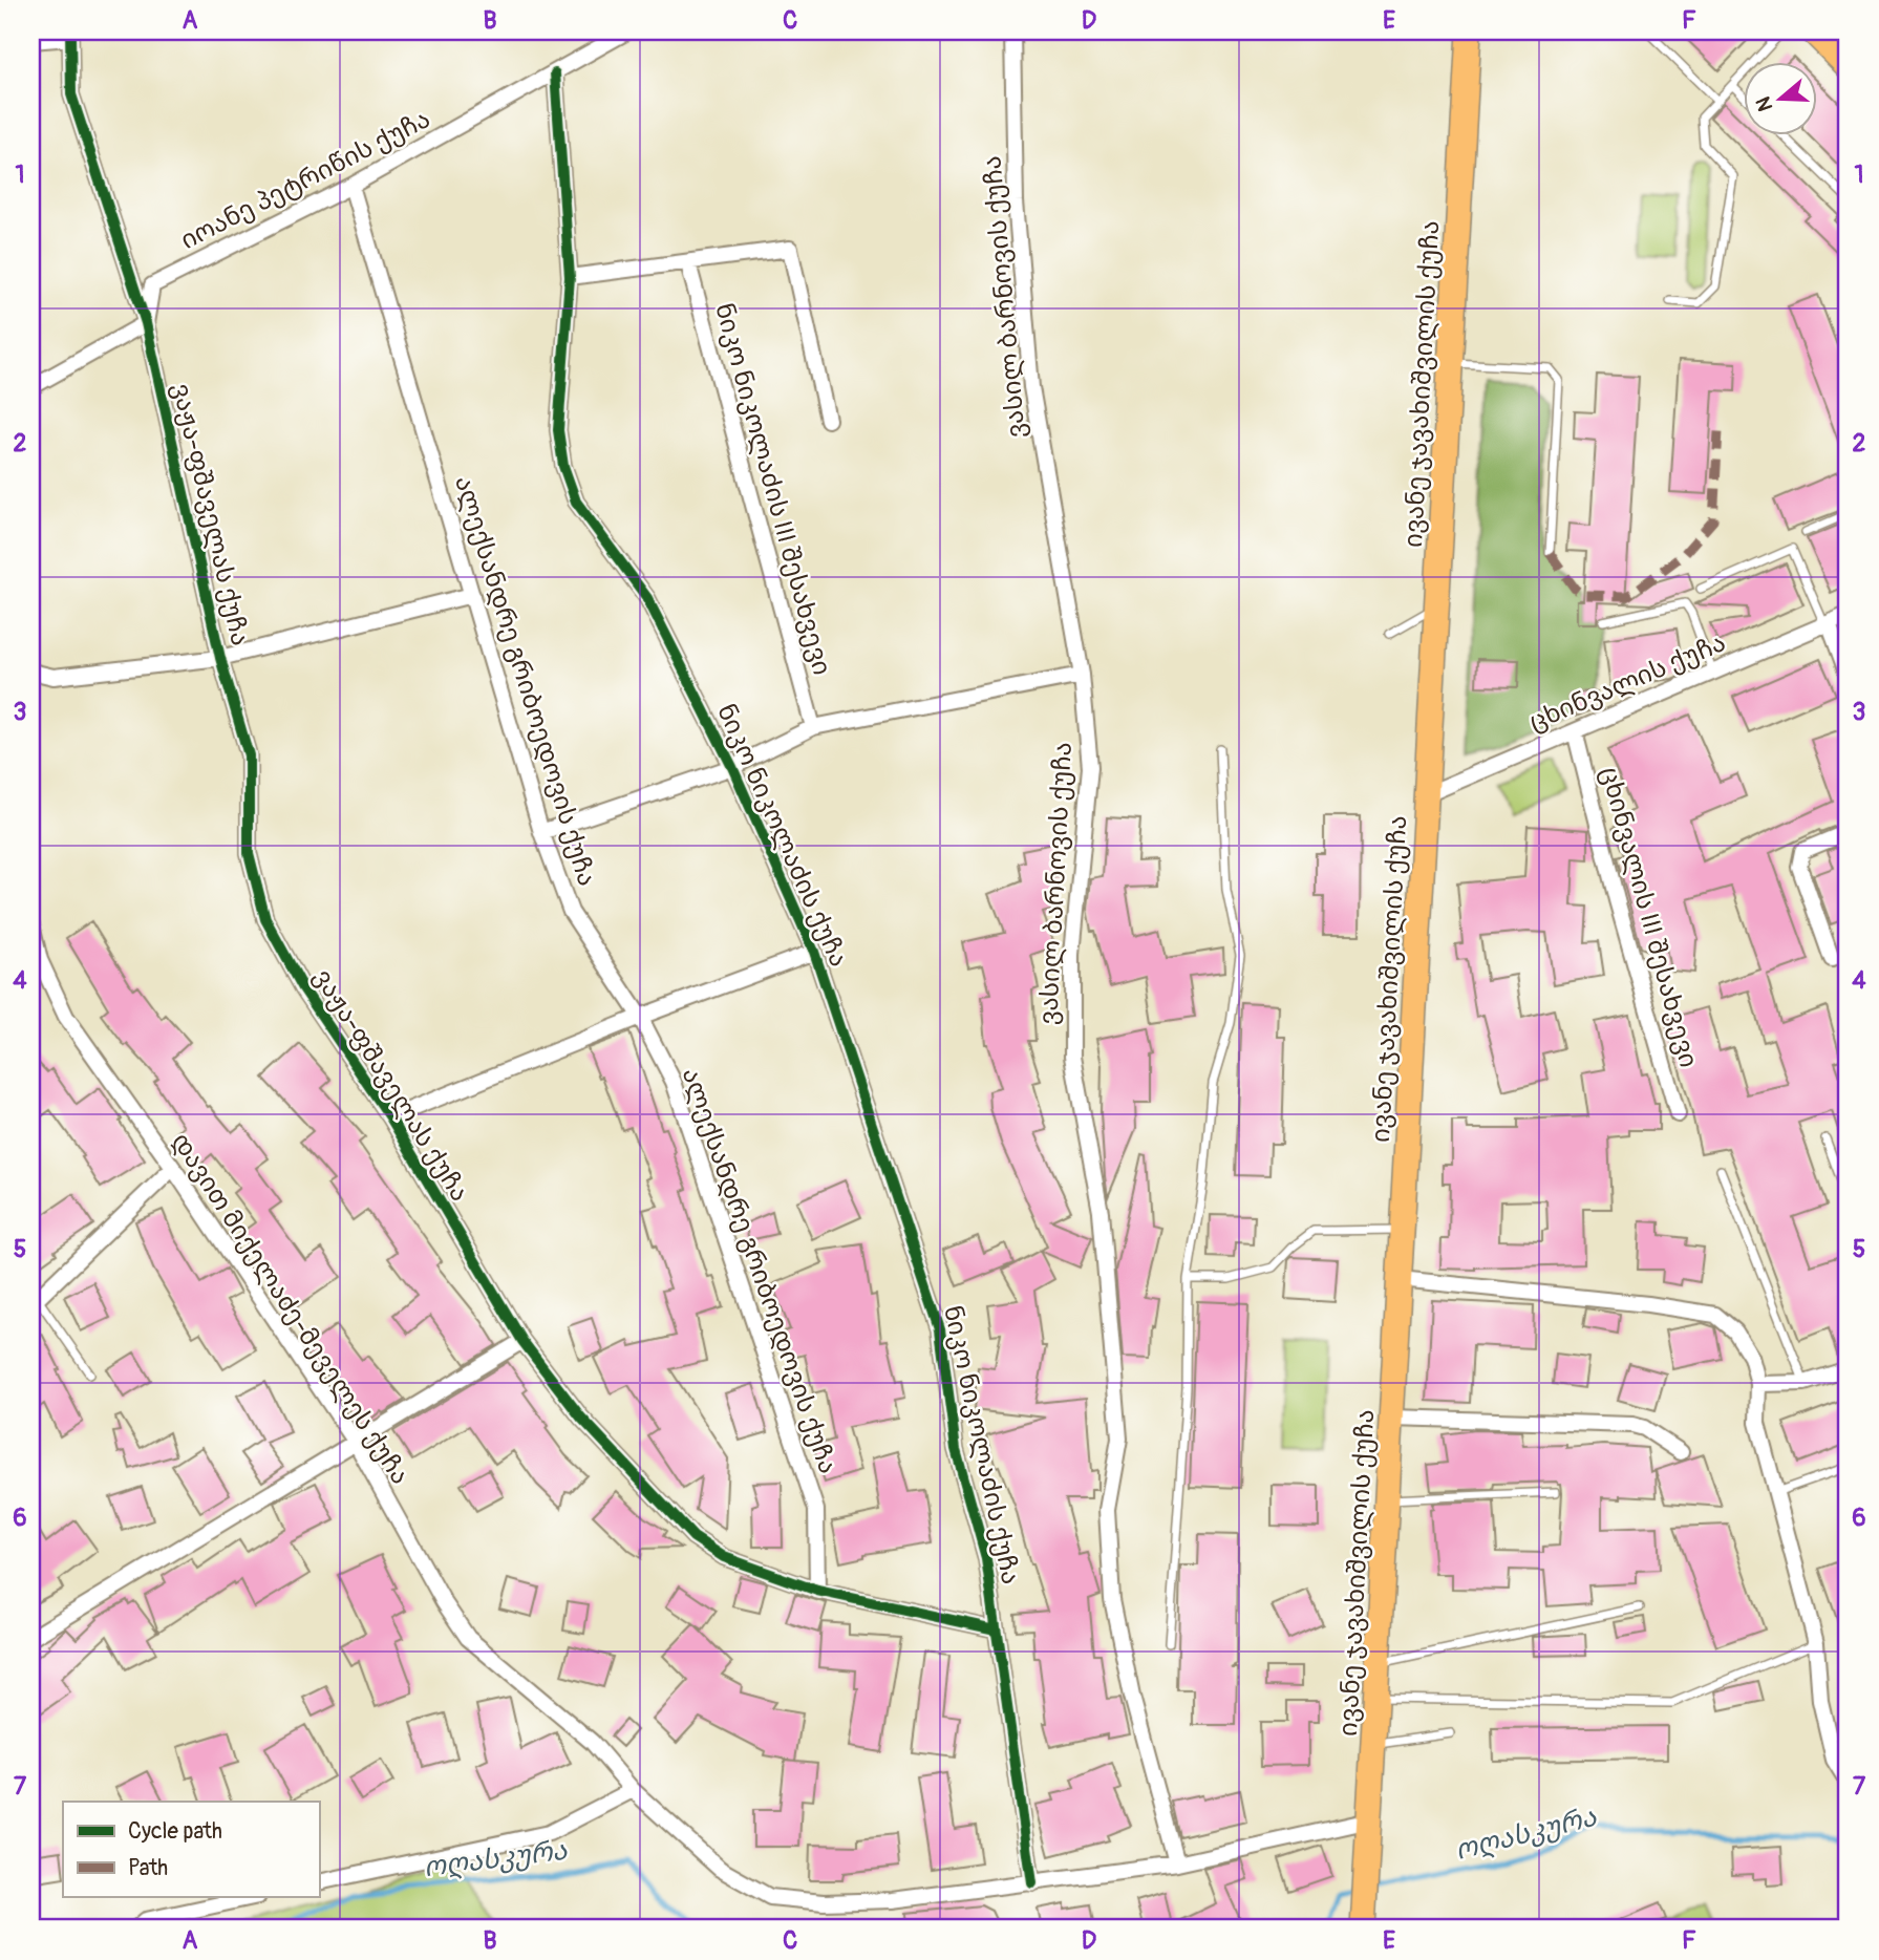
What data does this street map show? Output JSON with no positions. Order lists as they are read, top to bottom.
{
  "streets": {
    "main road": ["ივანე ჯავახიშვილის ქუჩა"],
    "street": [
      "იოანე პეტრიწის ქუჩა",
      "ვასილ ბარნოვის ქუჩა",
      "ნიკო ნიკოლაძის III შესახვევი",
      "ვაჟა-ფშაველას ქუჩა",
      "ალექსანდრე გრიბოედოვის ქუჩა",
      "ცხინვალის ქუჩა",
      "ნიკო ნიკოლაძის ქუჩა",
      "ცხინვალის III შესახვევი",
      "დავით მიქელაძე-მეველეს ქუჩა"
    ]
  },
  "crossings": [
    ["იოანე პეტრიწის ქუჩა", "ალექსანდრე გრიბოედოვის ქუჩა"],
    ["იოანე პეტრიწის ქუჩა", "ნიკო ნიკოლაძის ქუჩა"],
    ["ვასილ ბარნოვის ქუჩა", "დავით მიქელაძე-მეველეს ქუჩა"],
    ["ივანე ჯავახიშვილის ქუჩა", "ცხინვალის ქუჩა"],
    ["ივანე ჯავახიშვილის ქუჩა", "დავით მიქელაძე-მეველეს ქუჩა"],
    ["ვაჟა-ფშაველას ქუჩა", "ალექსანდრე გრიბოედოვის ქუჩა"],
    ["ვაჟა-ფშაველას ქუჩა", "ნიკო ნიკოლაძის ქუჩა"],
    ["ცხინვალის ქუჩა", "ცხინვალის III შესახვევი"]
  ],
  "water": ["ოღასკურა"],
  "legend": ["Cycle path", "Path"],
  "north": "left",
  "grid": {
    "columns": [
      "A",
      "B",
      "C",
      "D",
      "E",
      "F"
    ],
    "rows": [
      "1",
      "2",
      "3",
      "4",
      "5",
      "6",
      "7"
    ]
  }
}
